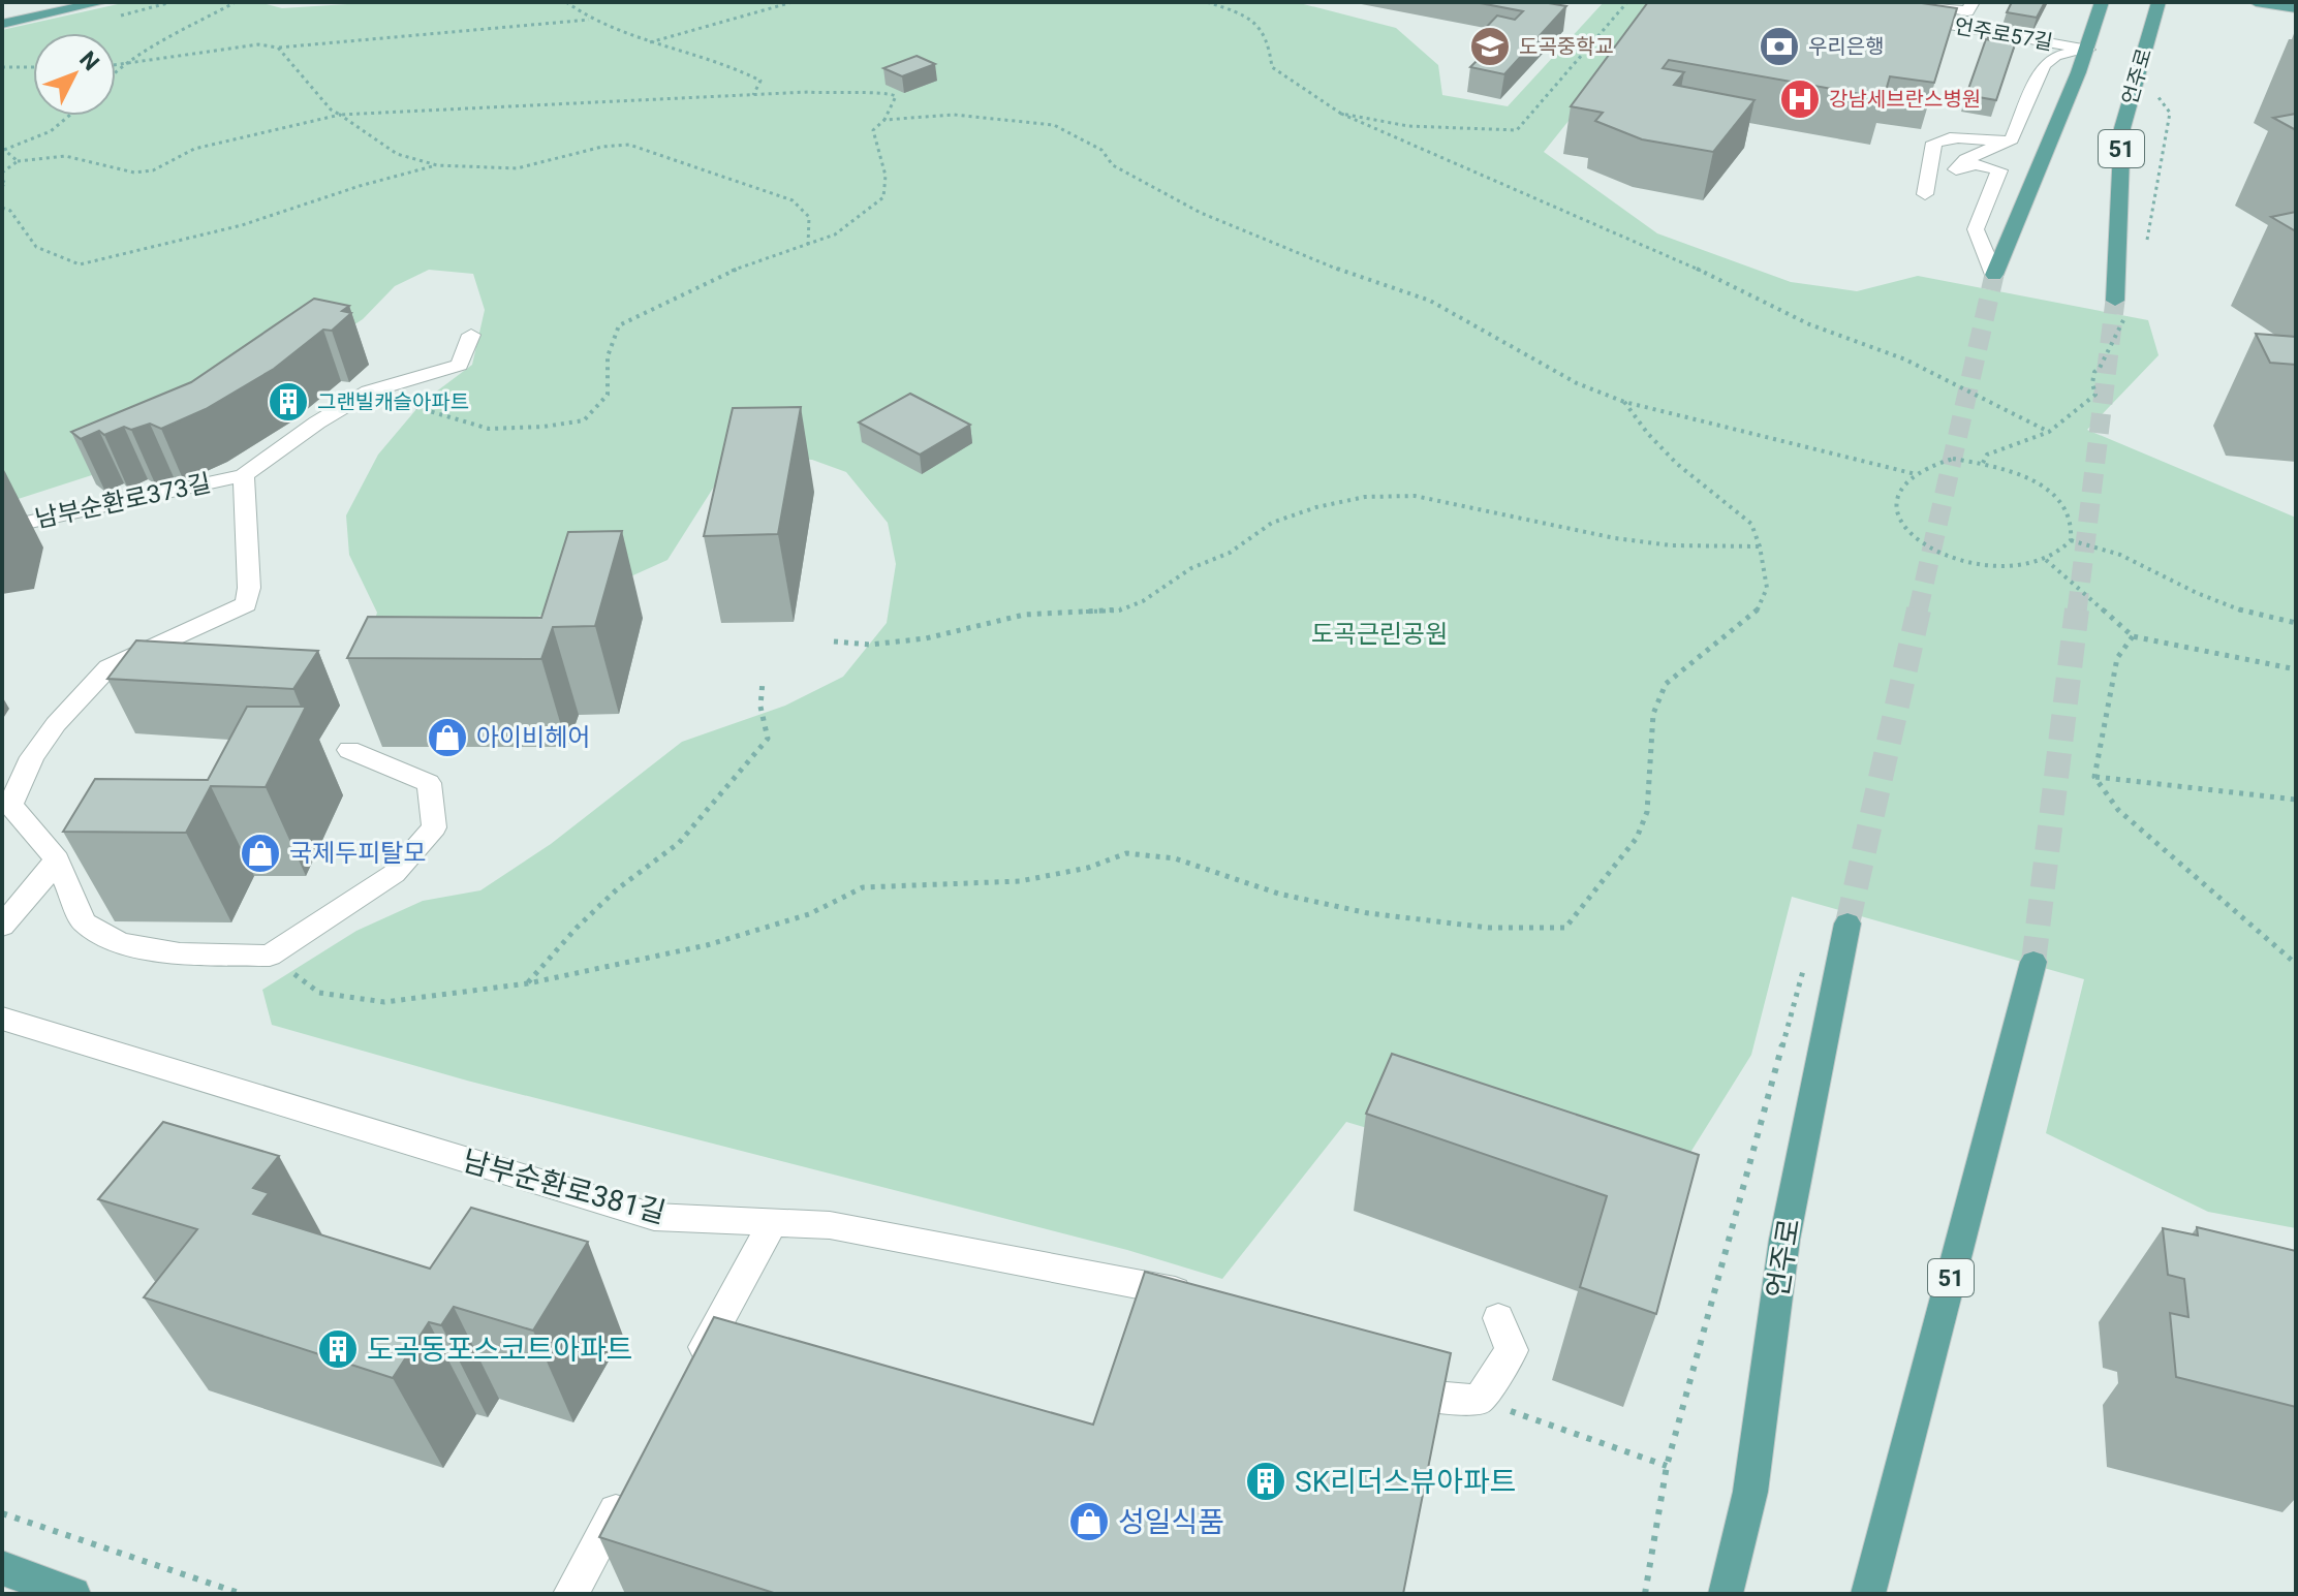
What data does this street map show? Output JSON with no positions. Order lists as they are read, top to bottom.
{
  "streets": {
    "main road": ["언주로", "51"],
    "street": ["언주로57길", "남부순환로373길", "남부순환로381길"]
  },
  "parks": ["도곡근린공원"],
  "places": {
    "school or university": ["도곡중학교"],
    "bank": ["우리은행"],
    "hospital": ["강남세브란스병원"],
    "building": ["그랜빌캐슬아파트", "도곡동포스코트아파트", "SK리더스뷰아파트"],
    "shop": ["아이비헤어", "국제두피탈모", "성일식품"]
  },
  "north": "top right"
}
